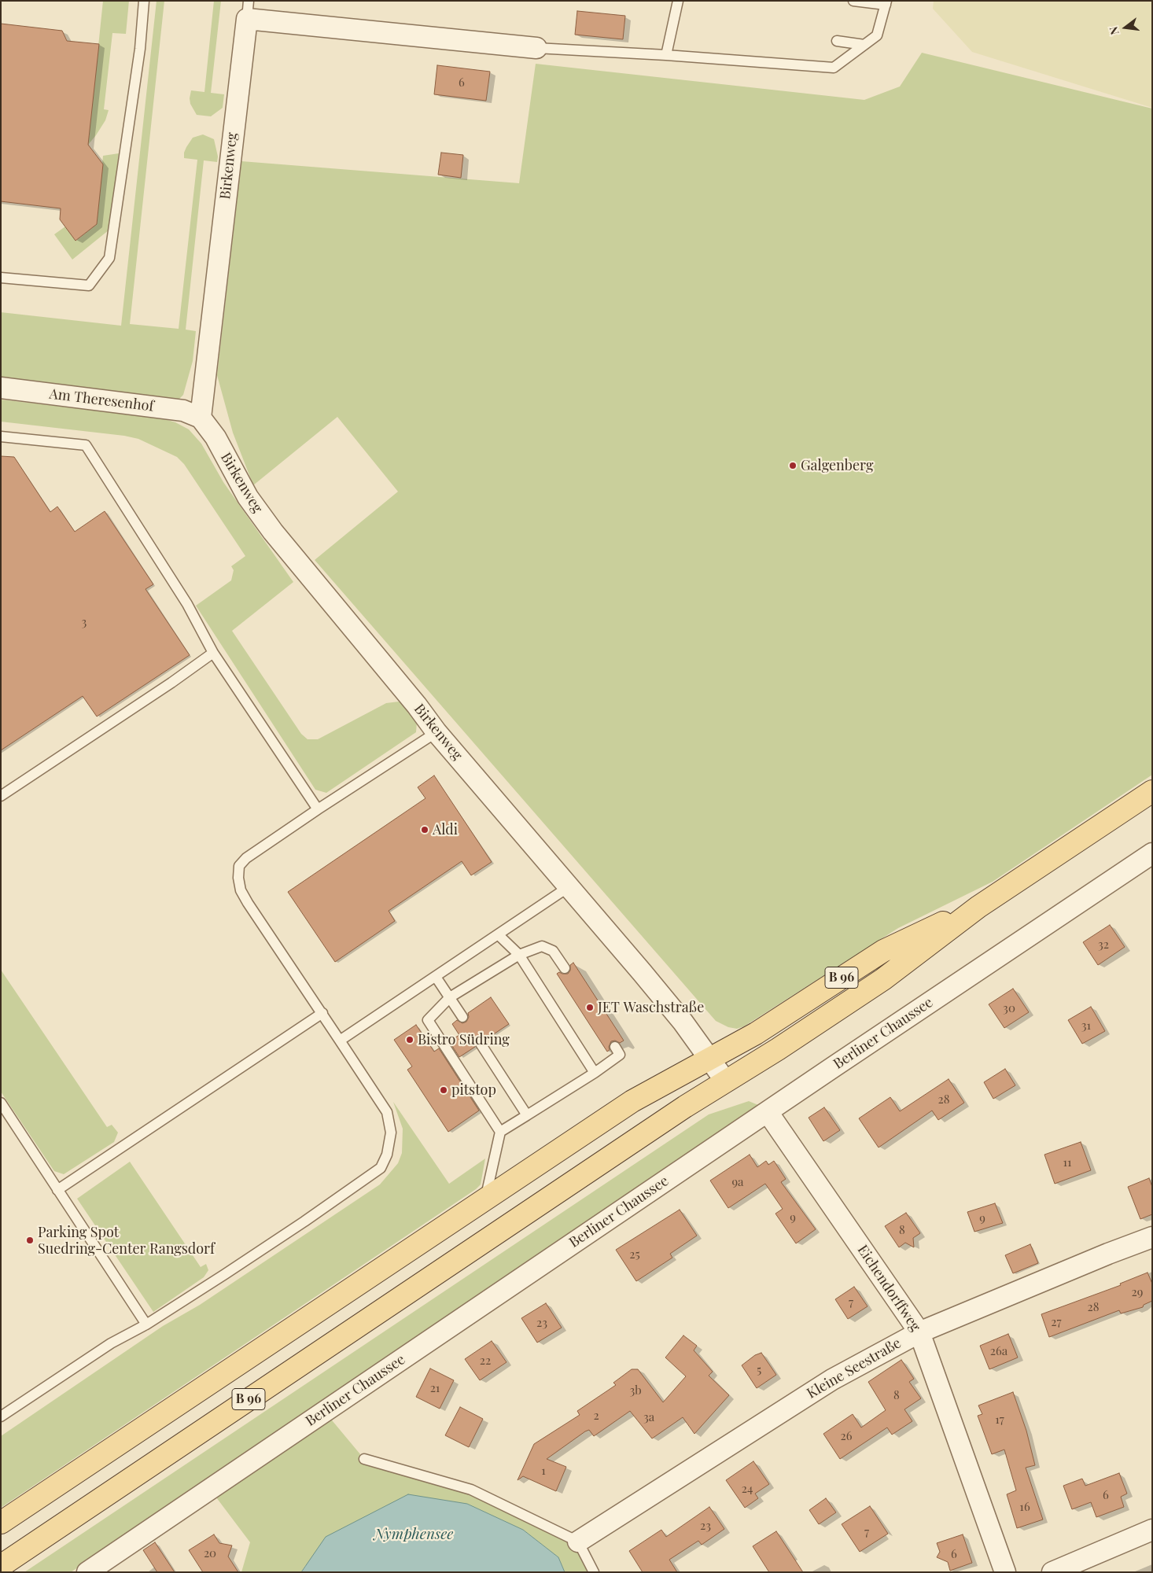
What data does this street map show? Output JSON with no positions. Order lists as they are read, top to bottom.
{
  "streets": {
    "main road": ["B 96"],
    "street": [
      "Birkenweg",
      "Am Theresenhof",
      "Berliner Chaussee",
      "Eichendorffweg",
      "Kleine Seestraße"
    ]
  },
  "crossings": [
    ["Birkenweg", "Am Theresenhof"],
    ["Birkenweg", "B 96"],
    ["Berliner Chaussee", "Eichendorffweg"],
    ["Eichendorffweg", "Kleine Seestraße"]
  ],
  "water": ["Nymphensee"],
  "places": [
    "Galgenberg",
    "Aldi",
    "JET Waschstraße",
    "Bistro Südring",
    "pitstop",
    "Parking Spot Suedring-Center Rangsdorf"
  ],
  "house_numbers": [
    "6",
    "3",
    "32",
    "30",
    "31",
    "28",
    "11",
    "9a",
    "9",
    "9",
    "8",
    "25",
    "29",
    "7",
    "28",
    "27",
    "23",
    "26a",
    "22",
    "5",
    "21",
    "3b",
    "8",
    "2",
    "3a",
    "17",
    "26",
    "1",
    "24",
    "6",
    "16",
    "23",
    "7",
    "20",
    "6"
  ],
  "north": "left"
}
